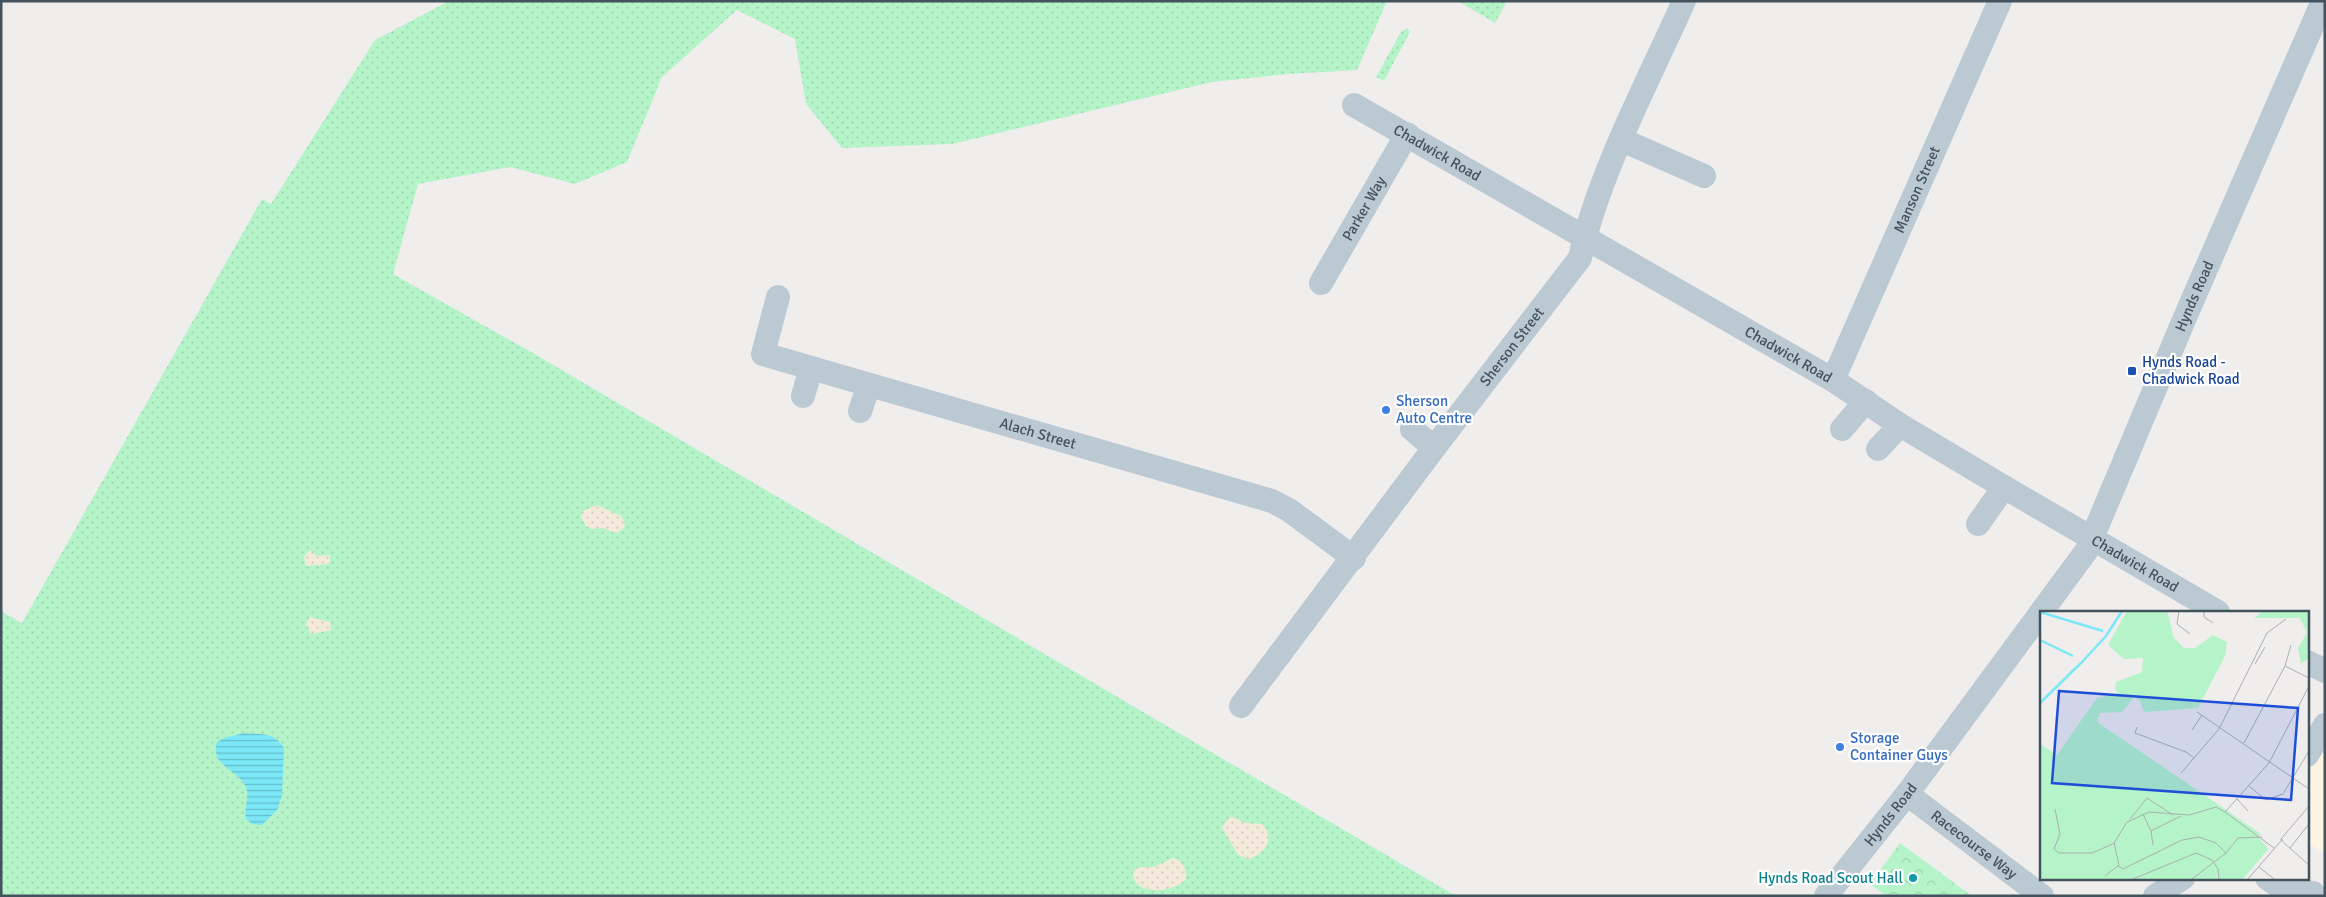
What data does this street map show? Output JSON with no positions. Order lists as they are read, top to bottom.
{
  "streets": {
    "street": [
      "Chadwick Road",
      "Manson Street",
      "Parker Way",
      "Hynds Road",
      "Sherson Street",
      "Alach Street",
      "Racecourse Way"
    ]
  },
  "crossings": [
    ["Chadwick Road", "Manson Street"],
    ["Chadwick Road", "Parker Way"],
    ["Chadwick Road", "Hynds Road"],
    ["Chadwick Road", "Sherson Street"],
    ["Hynds Road", "Racecourse Way"],
    ["Sherson Street", "Alach Street"]
  ],
  "places": {
    "transit": ["Hynds Road - Chadwick Road"],
    "other": ["Sherson Auto Centre", "Storage Container Guys", "Hynds Road Scout Hall"]
  }
}
